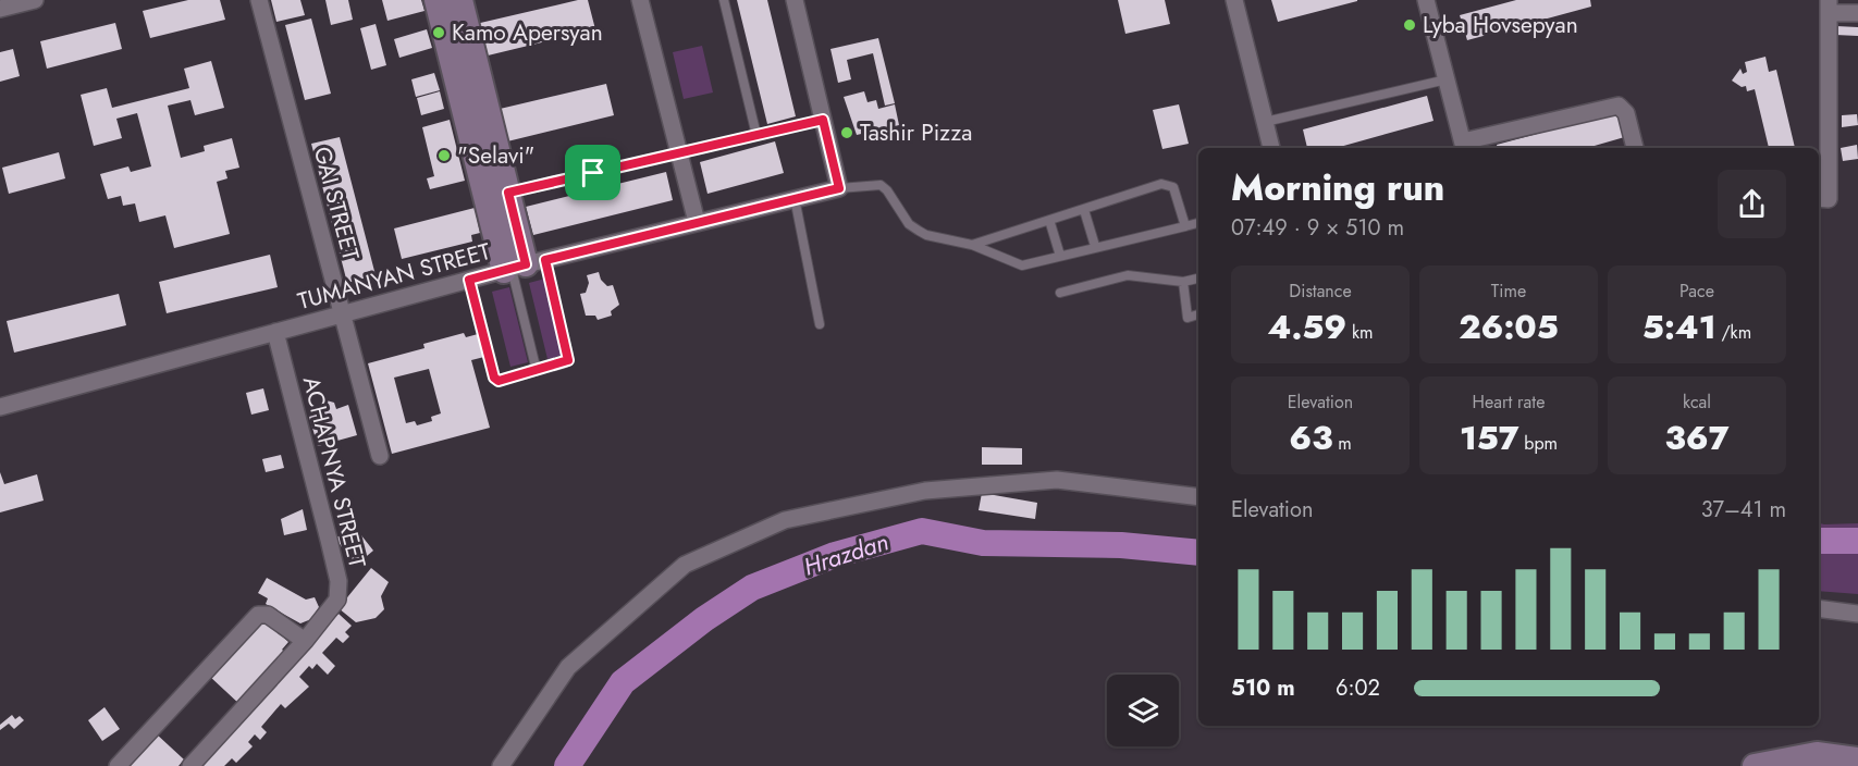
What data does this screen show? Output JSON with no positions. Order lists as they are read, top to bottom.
{
  "streets": {
    "street": ["GAI STREET", "TUMANYAN STREET", "ACHAPNYA STREET"]
  },
  "crossings": [
    ["GAI STREET", "TUMANYAN STREET"],
    ["TUMANYAN STREET", "ACHAPNYA STREET"]
  ],
  "water": ["Hrazdan"],
  "places": [
    "Lyba Hovsepyan",
    "Kamo Apersyan",
    "Tashir Pizza",
    "\"Selavi\""
  ],
  "page": {
    "heading": ["Morning run", "07:49 · 9 × 510 m"],
    "stats": [
      ["Distance", "4.59 km"],
      ["Time", "26:05"],
      ["Pace", "5:41 /km"],
      ["Elevation", "63 m"],
      ["Heart rate", "157 bpm"],
      ["kcal", "367"]
    ],
    "chart": ["Elevation", "37–41 m"],
    "list": [
      {
        "name": "510 m",
        "note": "6:02"
      }
    ]
  }
}
